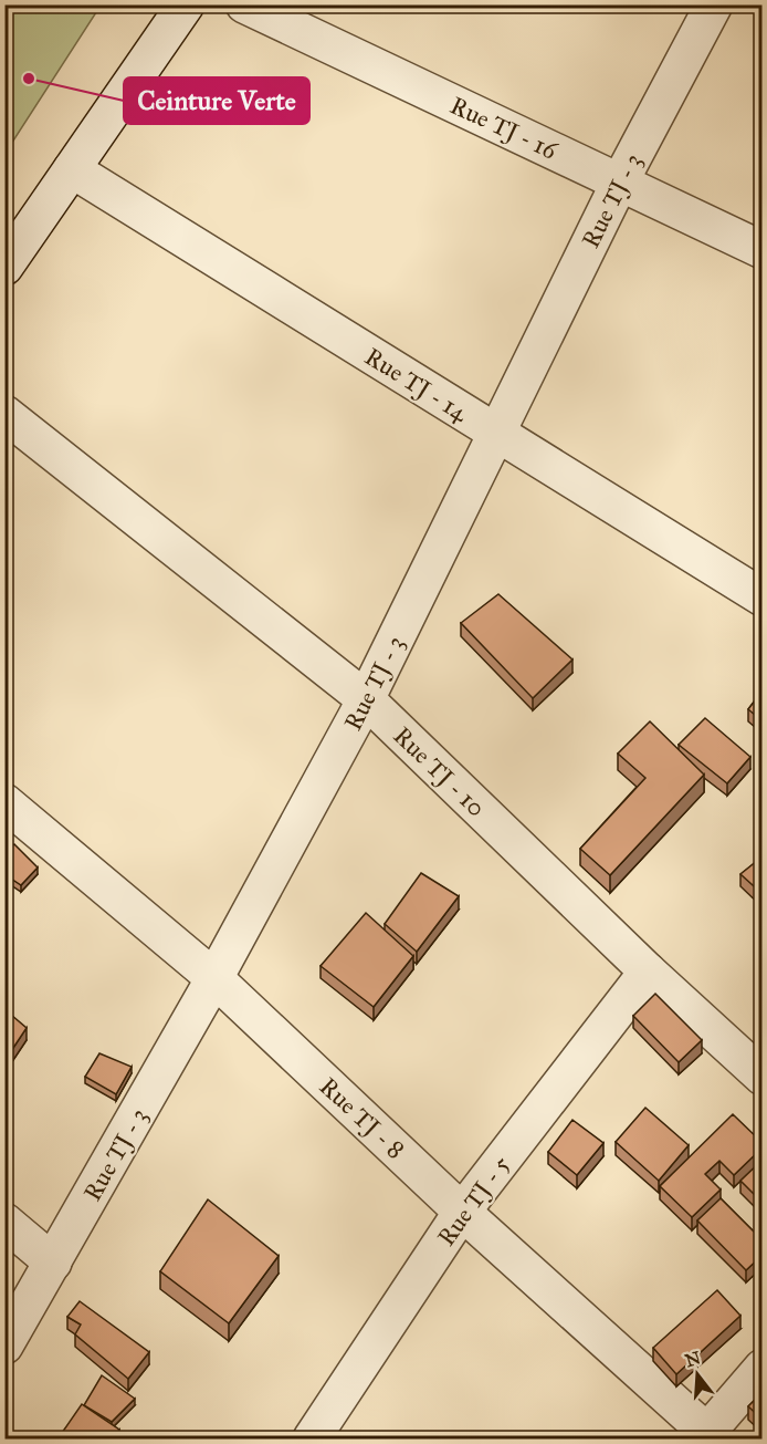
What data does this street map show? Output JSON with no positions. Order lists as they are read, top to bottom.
{
  "streets": {
    "street": [
      "Rue TJ - 16",
      "Rue TJ - 3",
      "Rue TJ - 14",
      "Rue TJ - 10",
      "Rue TJ - 8",
      "Rue TJ - 5"
    ]
  },
  "crossings": [
    ["Rue TJ - 16", "Rue TJ - 3"],
    ["Rue TJ - 3", "Rue TJ - 14"],
    ["Rue TJ - 3", "Rue TJ - 10"],
    ["Rue TJ - 3", "Rue TJ - 8"],
    ["Rue TJ - 10", "Rue TJ - 5"],
    ["Rue TJ - 8", "Rue TJ - 5"]
  ],
  "places": ["Ceinture Verte"],
  "north": "top"
}
